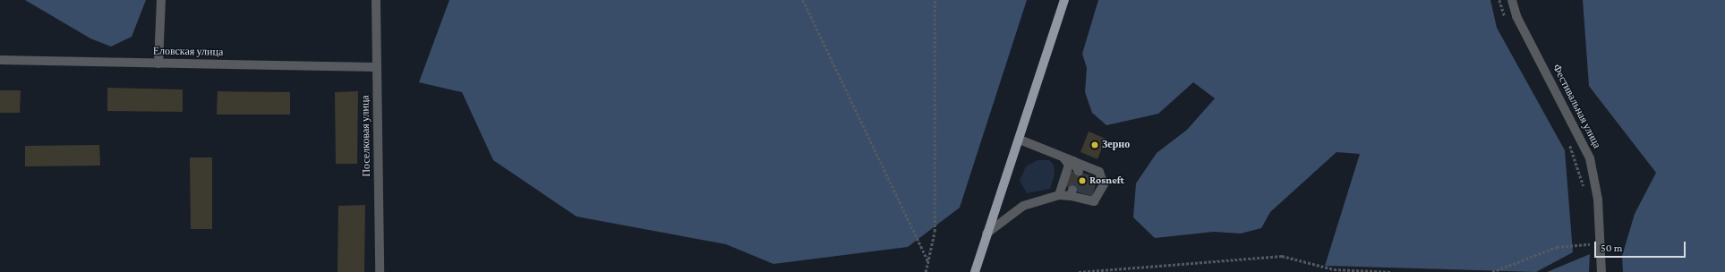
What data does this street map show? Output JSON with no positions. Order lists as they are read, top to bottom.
{
  "streets": {
    "street": ["Еловская улица", "Фестивальная улица", "Поселковая улица"]
  },
  "crossings": [
    ["Еловская улица", "Поселковая улица"]
  ],
  "places": ["Зерно", "Rosneft"],
  "scale_bar": "50 m"
}
